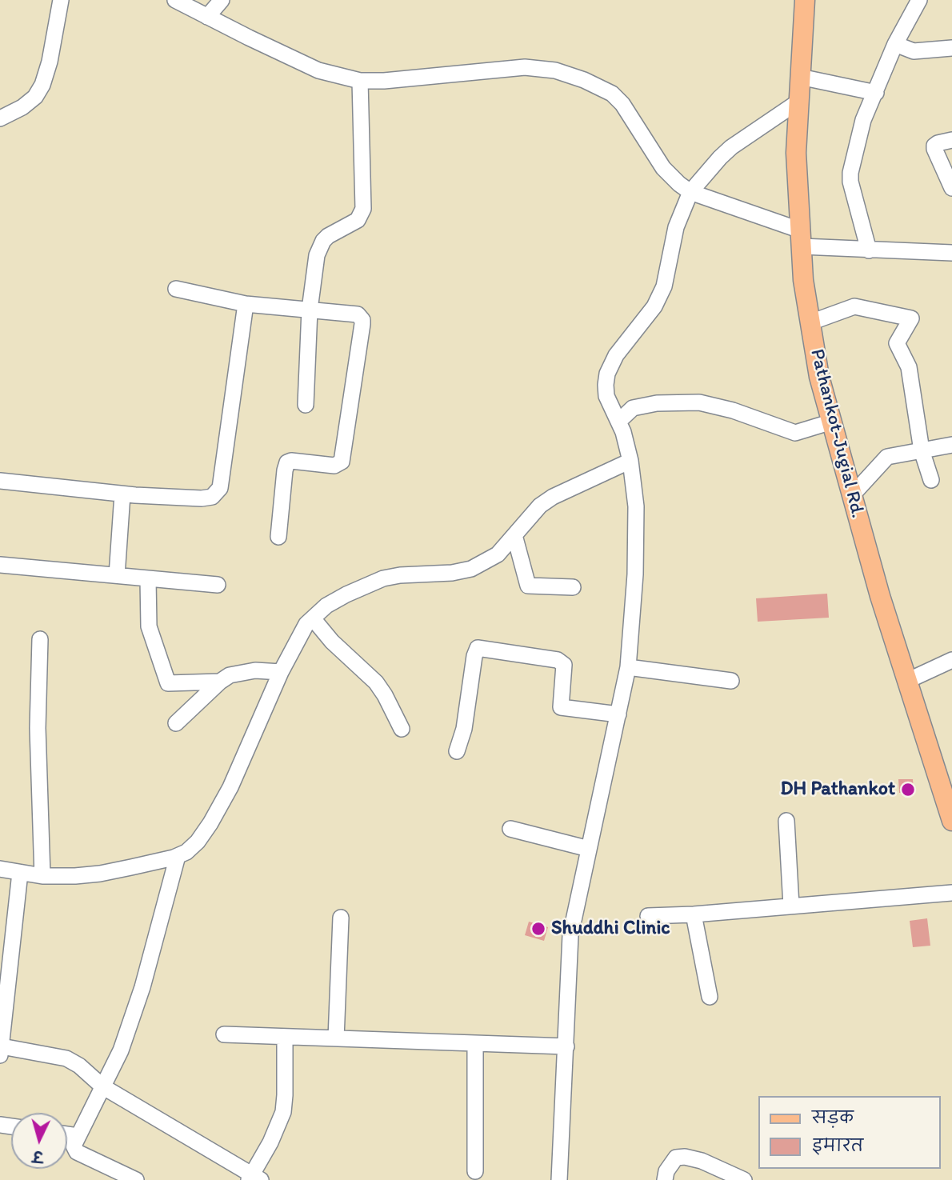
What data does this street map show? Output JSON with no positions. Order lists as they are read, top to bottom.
{
  "streets": {
    "main road": ["Pathankot-Jugial Rd."]
  },
  "places": ["DH Pathankot", "Shuddhi Clinic"],
  "legend": ["सड़क", "इमारत"],
  "north": "bottom"
}
